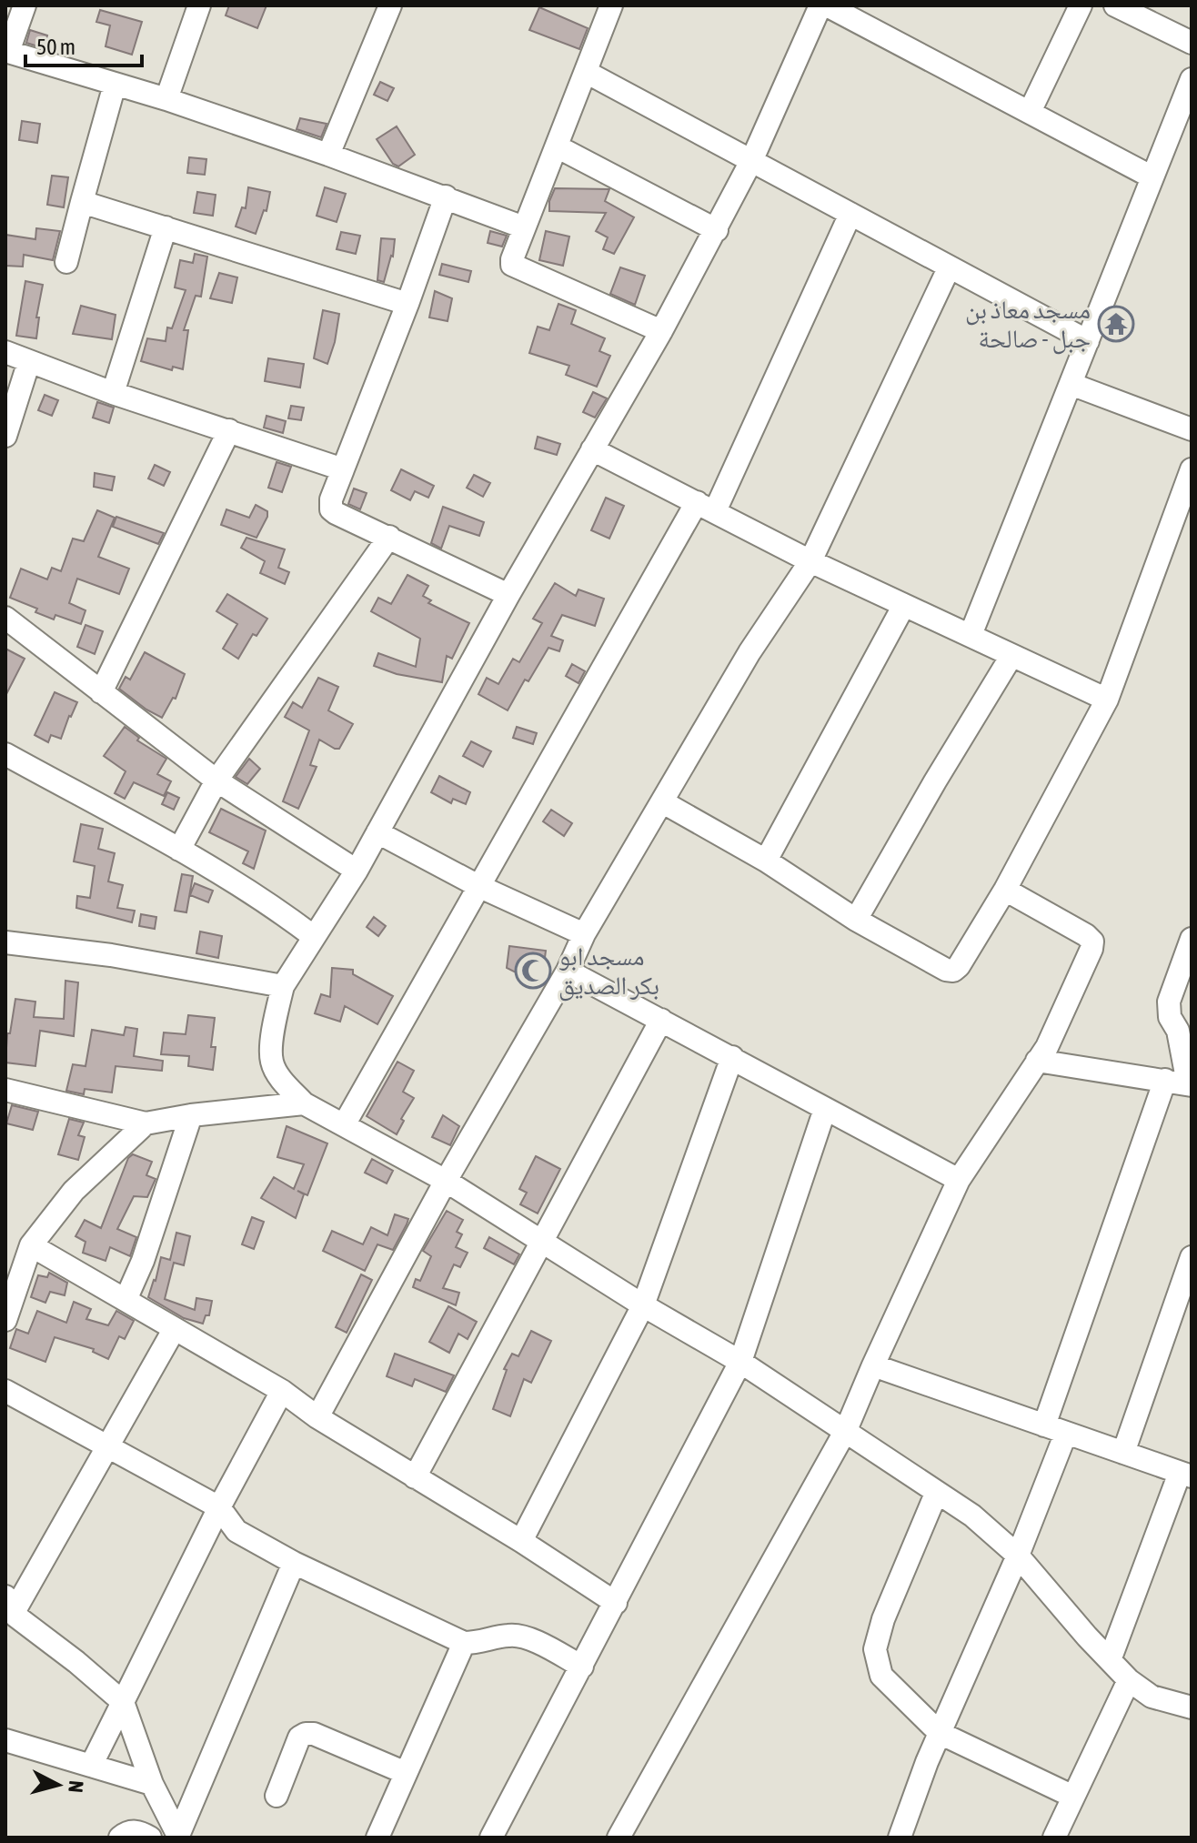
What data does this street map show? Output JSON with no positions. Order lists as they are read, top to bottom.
{
  "places": {
    "temple": ["مسجد معاذ بن جبل - صالحة"],
    "mosque": ["مسجد ابو بكر الصديق"]
  },
  "scale_bar": "50 m",
  "north": "right"
}
